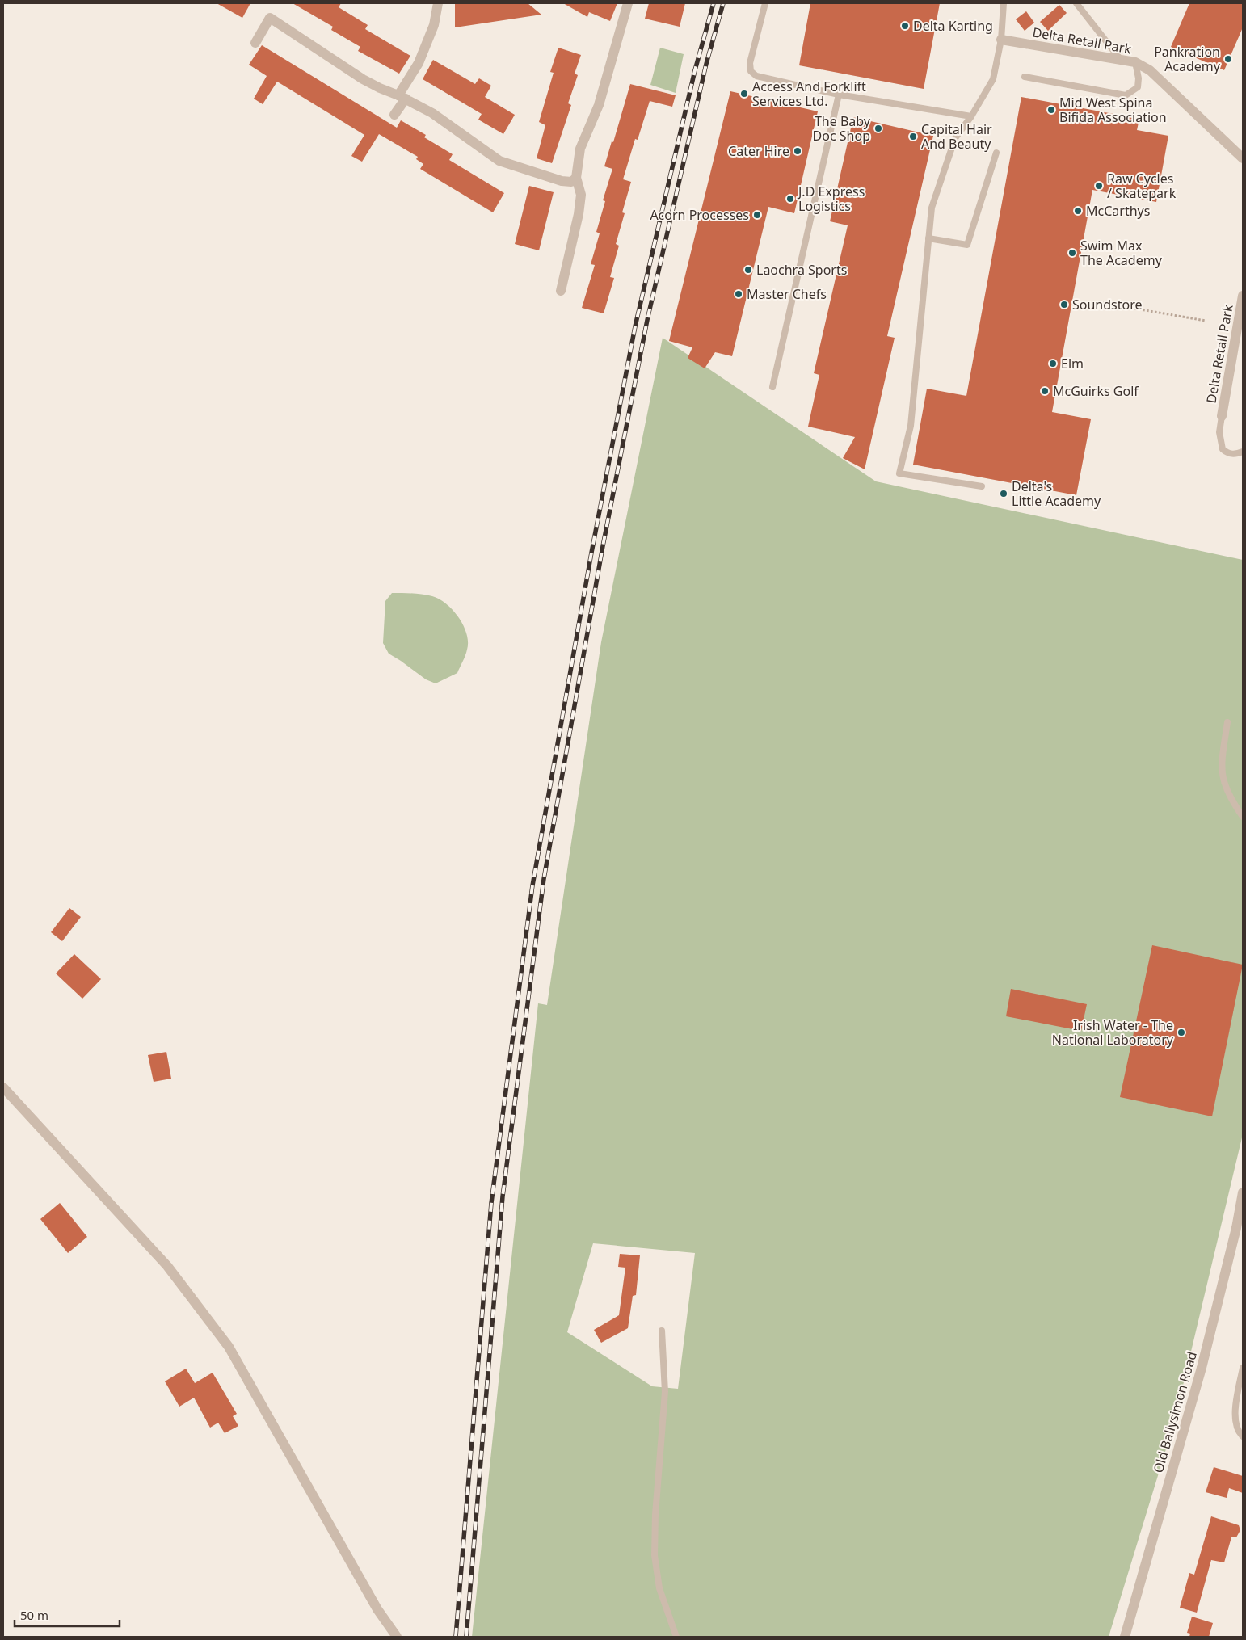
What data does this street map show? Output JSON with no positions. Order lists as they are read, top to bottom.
{
  "streets": {
    "street": ["Delta Retail Park", "Old Ballysimon Road"]
  },
  "places": [
    "Delta Karting",
    "Pankration Academy",
    "Access And Forklift Services Ltd.",
    "Mid West Spina Bifida Association",
    "The Baby Doc Shop",
    "Capital Hair And Beauty",
    "Cater Hire",
    "Raw Cycles / Skatepark",
    "J.D Express Logistics",
    "McCarthys",
    "Acorn Processes",
    "Swim Max The Academy",
    "Laochra Sports",
    "Master Chefs",
    "Soundstore",
    "Elm",
    "McGuirks Golf",
    "Delta's Little Academy",
    "Irish Water - The National Laboratory"
  ],
  "scale_bar": "50 m"
}
